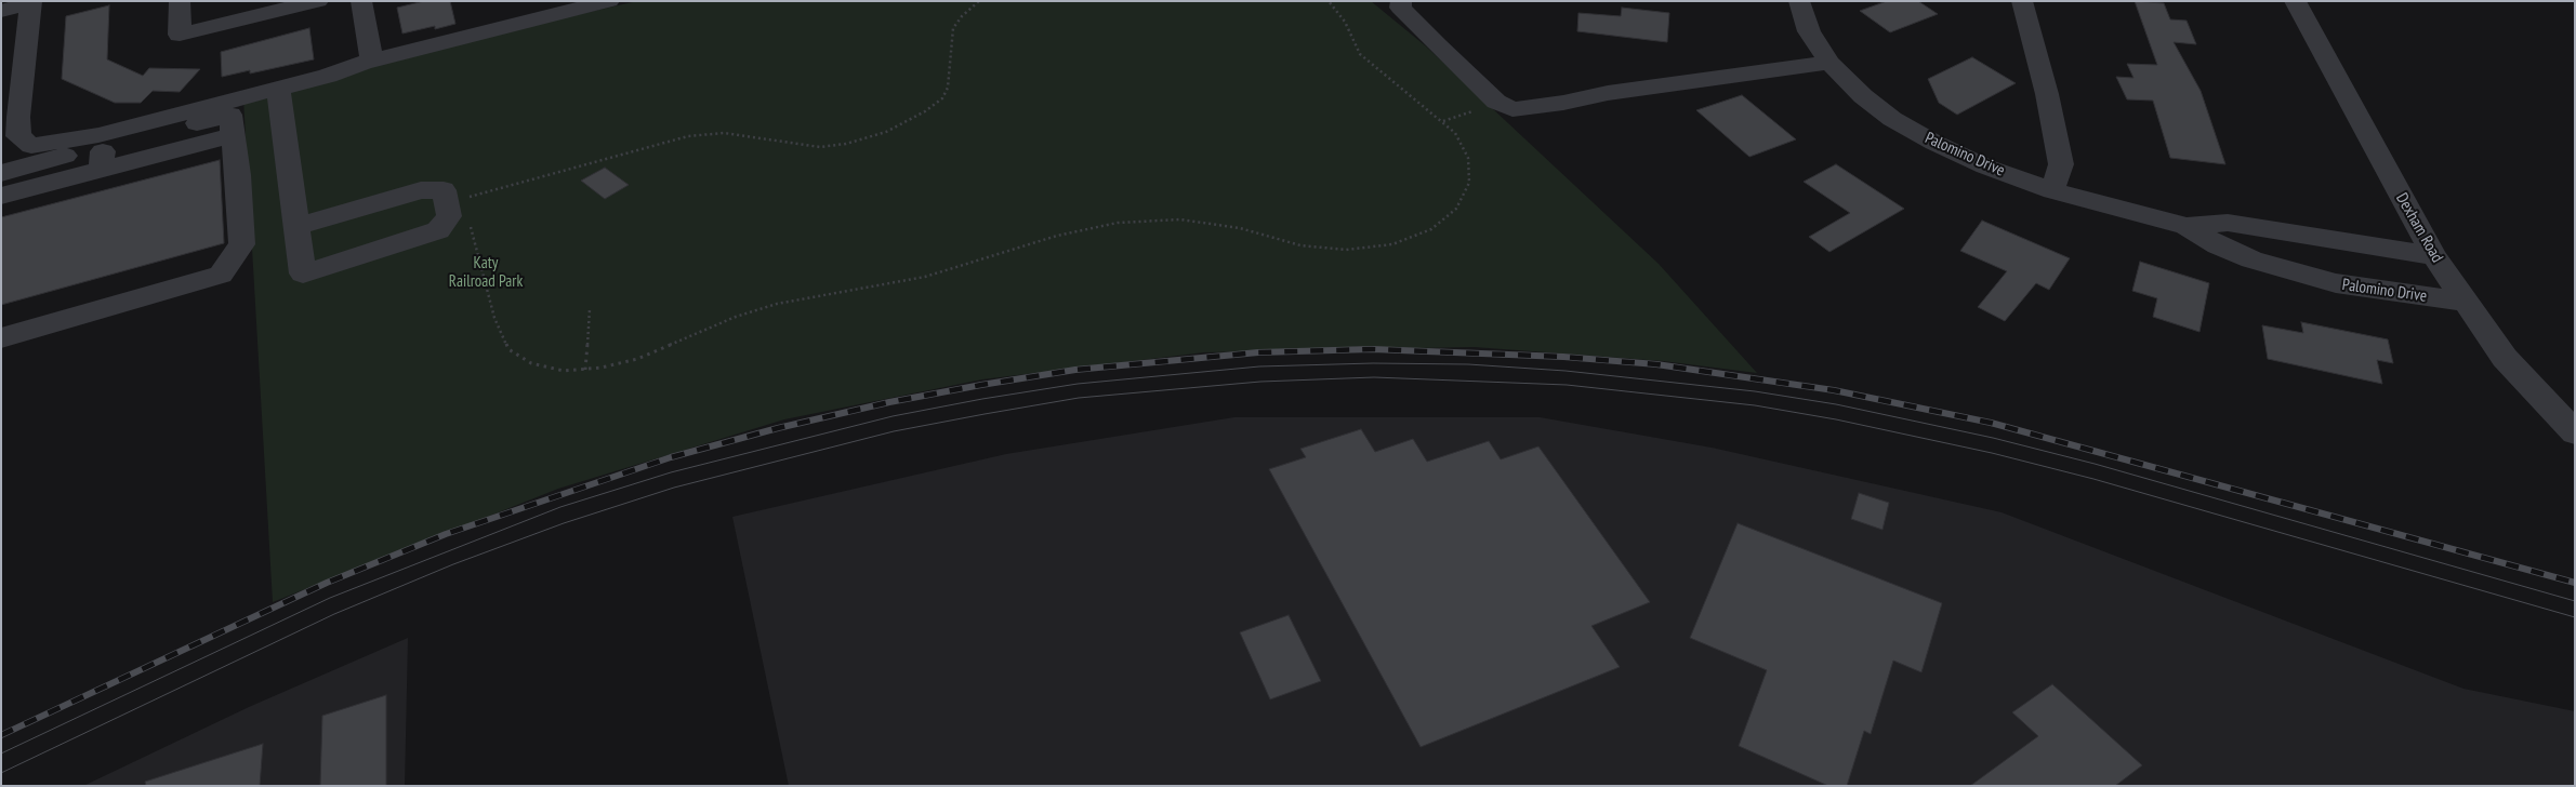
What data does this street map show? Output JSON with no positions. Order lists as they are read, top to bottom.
{
  "streets": {
    "street": ["Palomino Drive", "Dexham Road"]
  },
  "crossings": [
    ["Palomino Drive", "Dexham Road"]
  ],
  "parks": ["Katy Railroad Park"]
}
